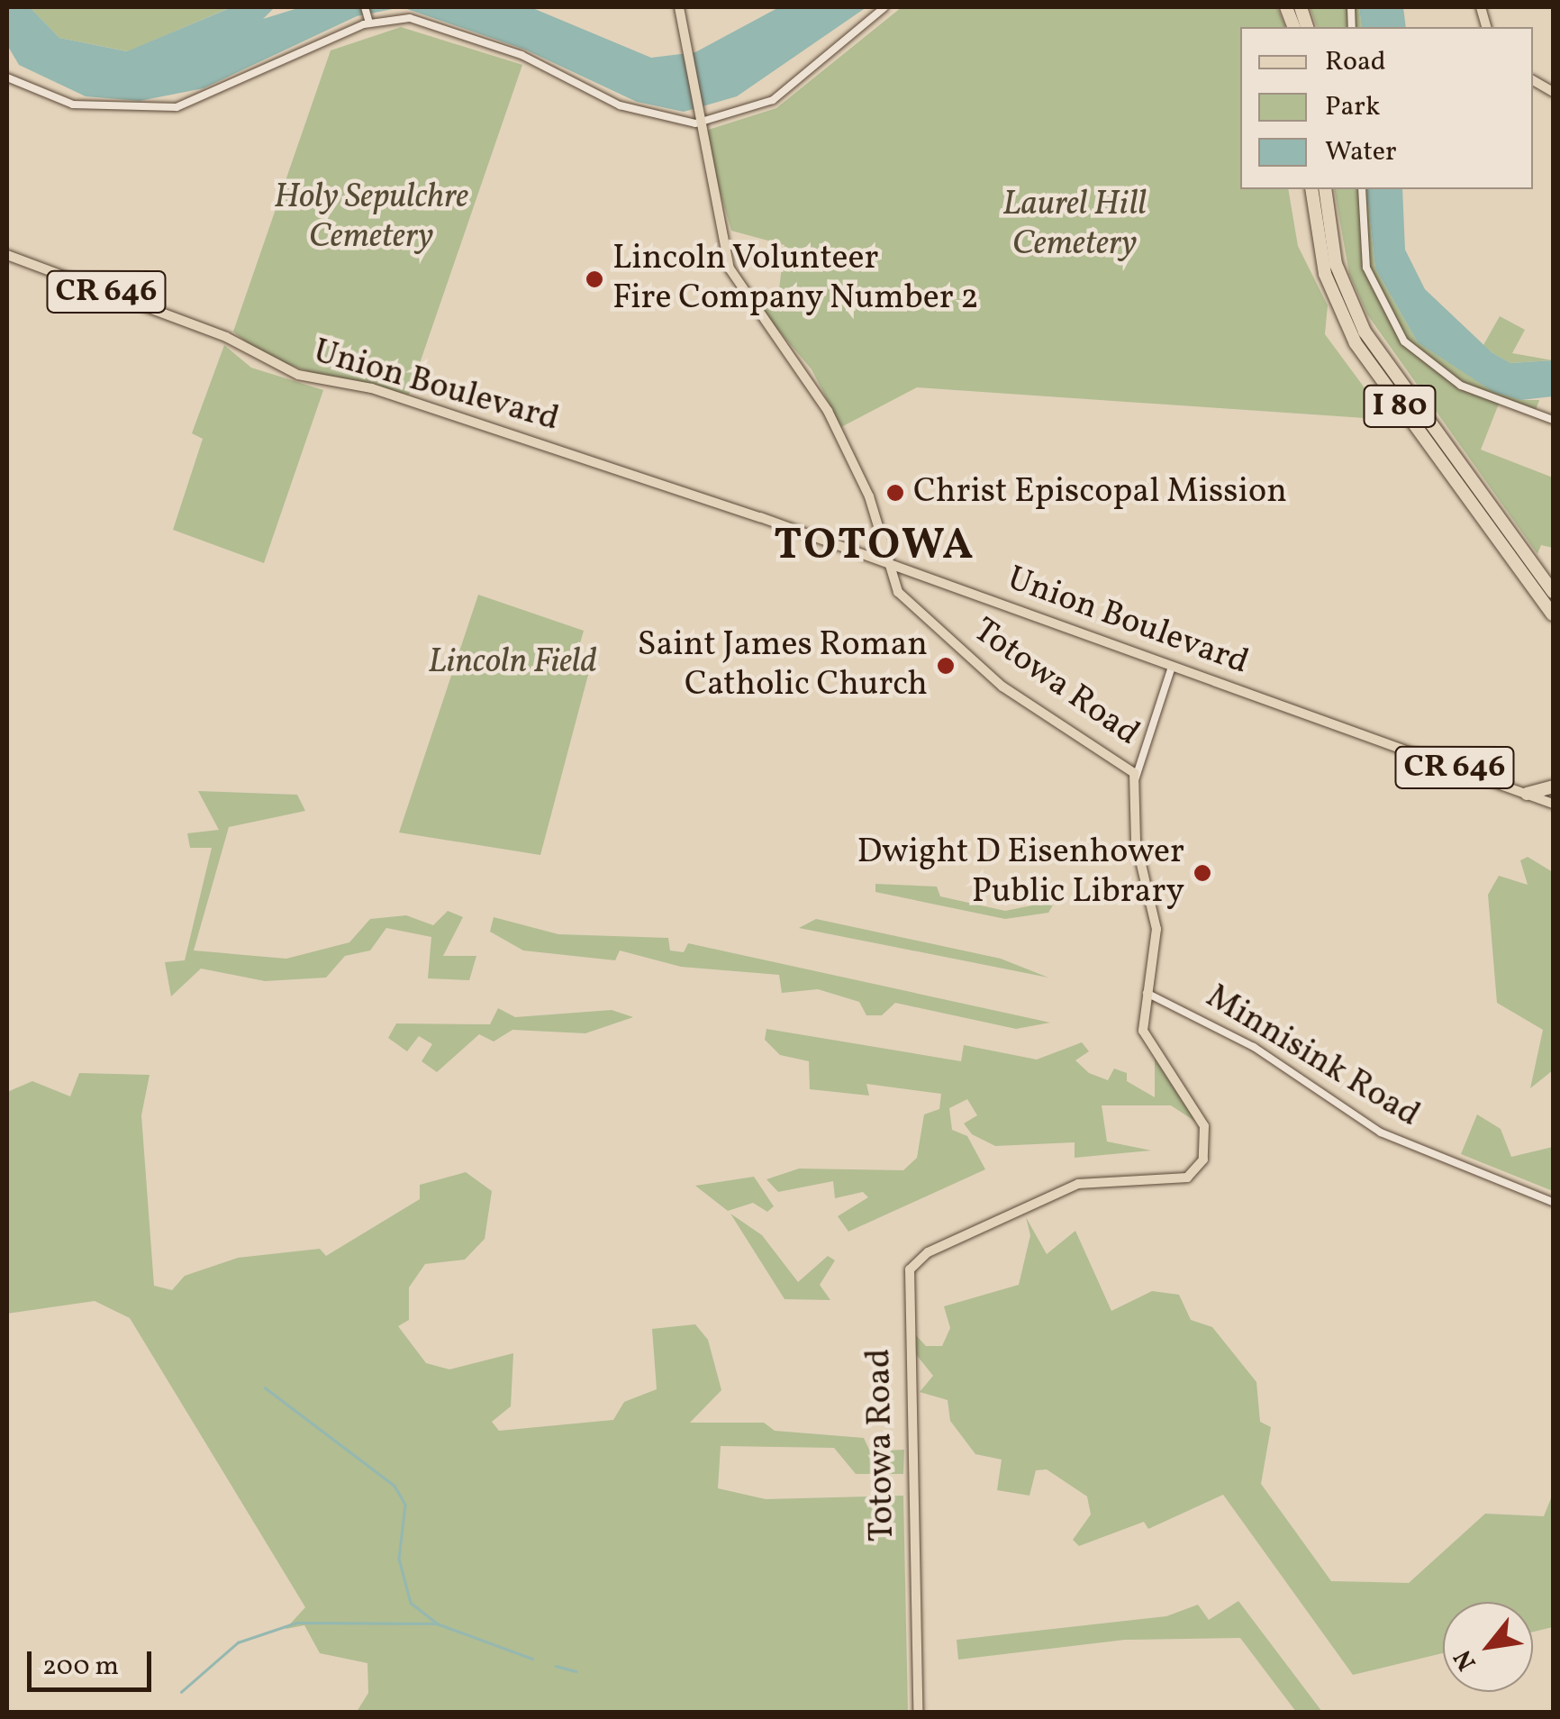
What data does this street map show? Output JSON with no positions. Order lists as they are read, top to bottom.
{
  "streets": {
    "highway": ["I 80"],
    "main road": ["CR 646", "Union Boulevard", "Totowa Road"],
    "street": ["Minnisink Road"]
  },
  "crossings": [
    ["Union Boulevard", "Totowa Road"],
    ["Totowa Road", "Minnisink Road"]
  ],
  "districts": ["TOTOWA"],
  "parks": ["Holy Sepulchre Cemetery", "Laurel Hill Cemetery", "Lincoln Field"],
  "places": [
    "Lincoln Volunteer Fire Company Number 2",
    "Christ Episcopal Mission",
    "Saint James Roman Catholic Church",
    "Dwight D Eisenhower Public Library"
  ],
  "legend": ["Road", "Park", "Water"],
  "scale_bar": "200 m",
  "north": "bottom left"
}
